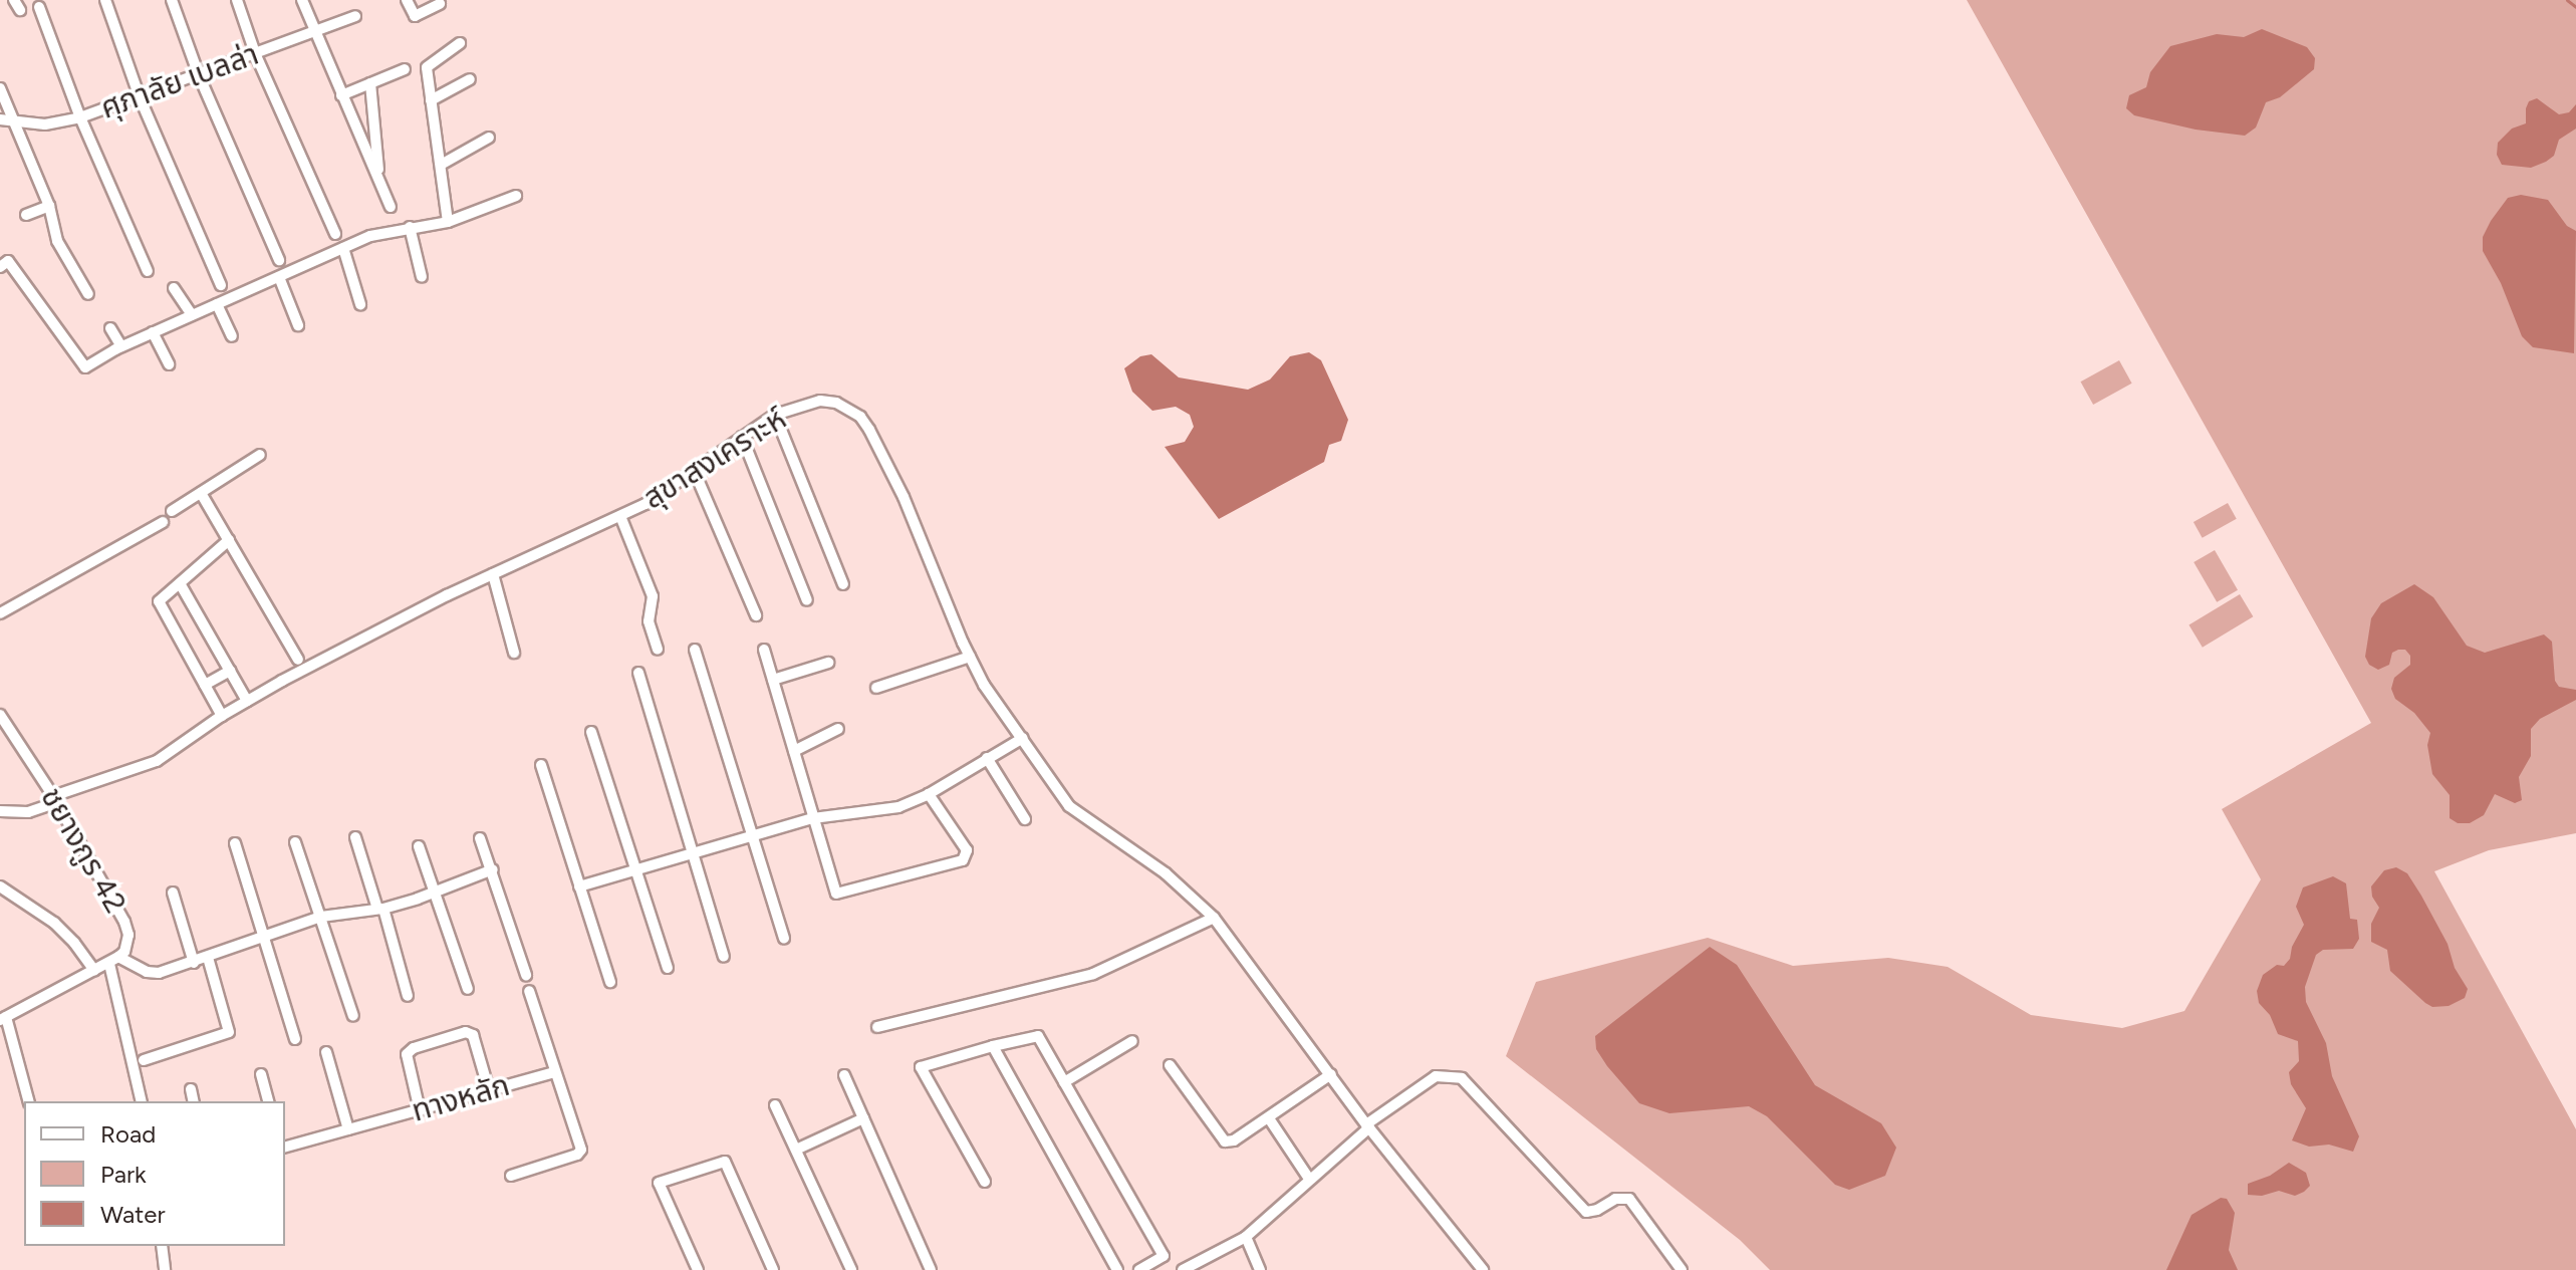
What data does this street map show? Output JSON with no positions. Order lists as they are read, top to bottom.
{
  "streets": {
    "street": [
      "ศุภาลัย เบลล่า",
      "สุขาสงเคราะห์",
      "ชยางกูร 42",
      "ทางหลัก"
    ]
  },
  "crossings": [
    ["สุขาสงเคราะห์", "ชยางกูร 42"]
  ],
  "legend": ["Road", "Park", "Water"]
}
